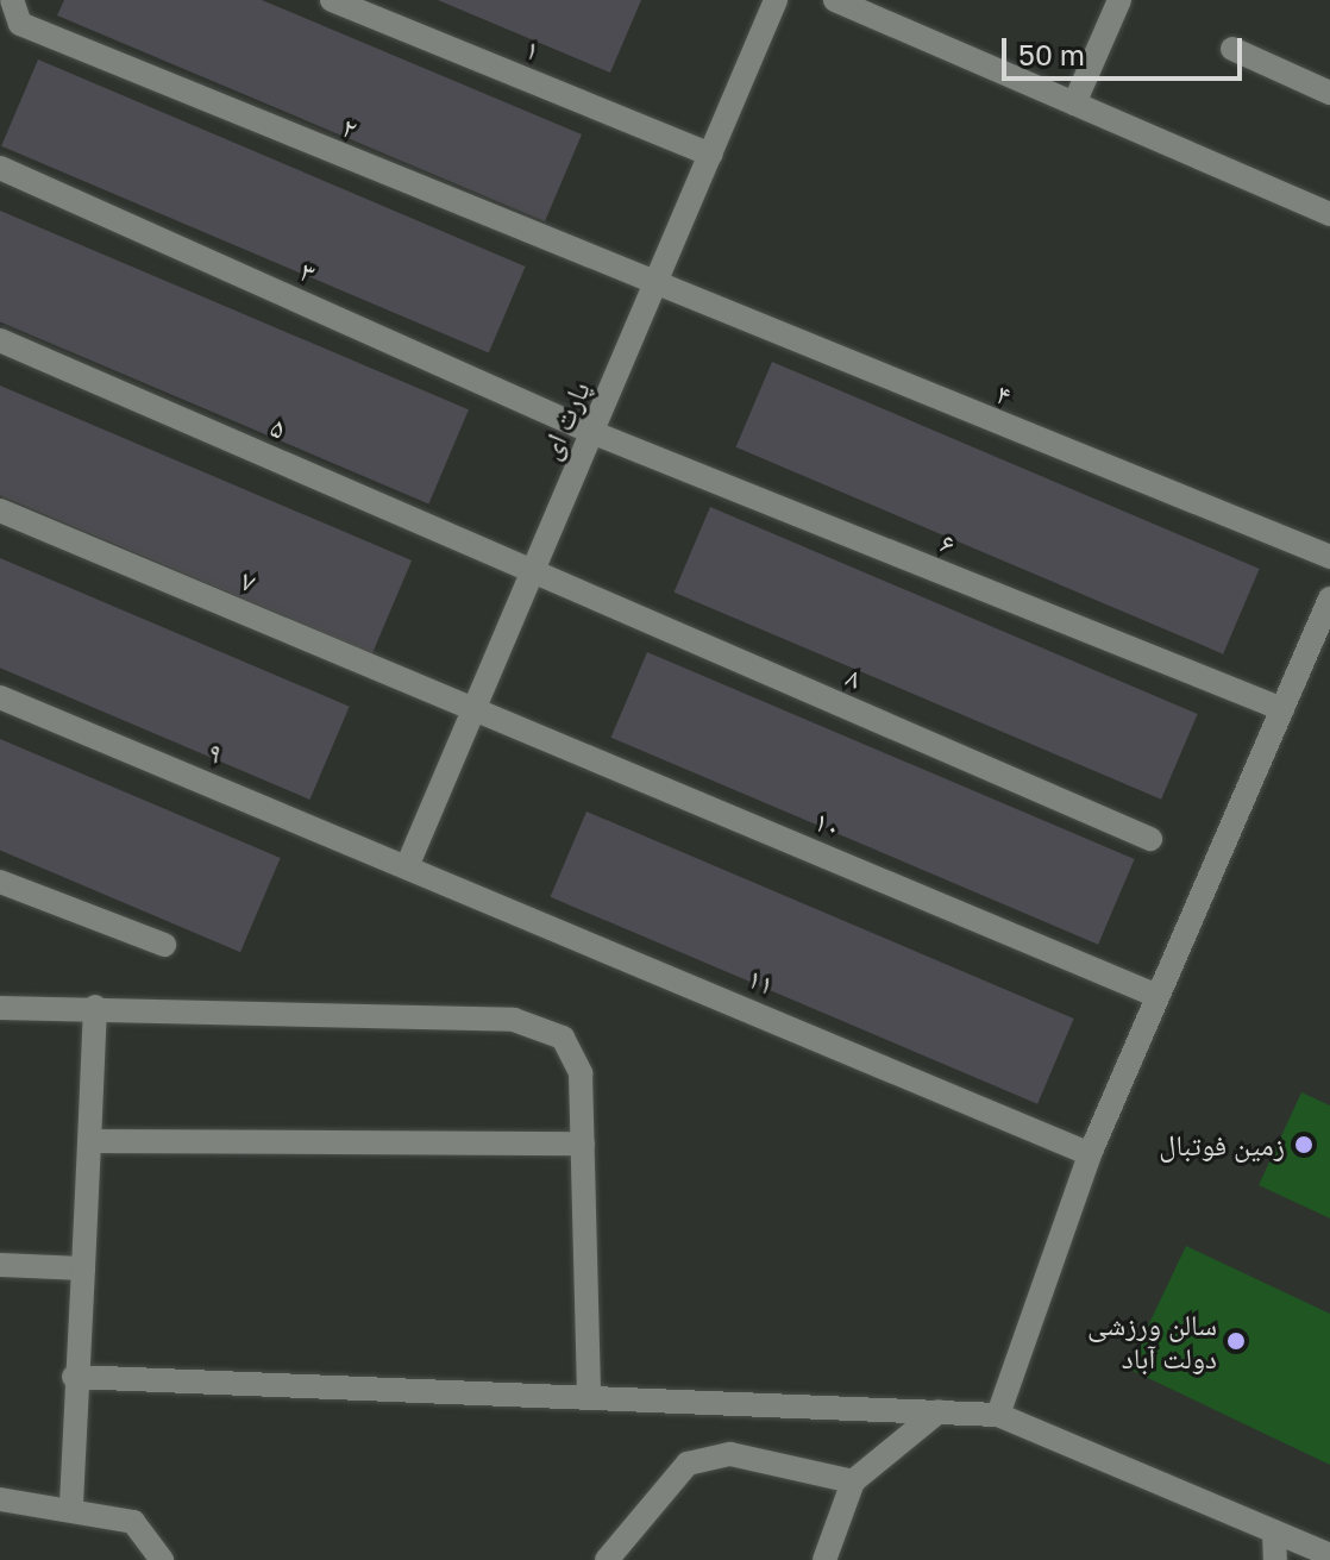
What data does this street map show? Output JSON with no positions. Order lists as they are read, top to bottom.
{
  "streets": {
    "street": [
      "۱",
      "۲",
      "۳",
      "۴",
      "پارت ای",
      "۵",
      "۶",
      "۷",
      "۸",
      "۹",
      "۱۰",
      "۱۱"
    ]
  },
  "crossings": [
    ["۱", "پارت ای"],
    ["۲", "۴"],
    ["۲", "پارت ای"],
    ["۳", "پارت ای"],
    ["۳", "۶"],
    ["۴", "پارت ای"],
    ["پارت ای", "۵"],
    ["پارت ای", "۶"],
    ["پارت ای", "۷"],
    ["پارت ای", "۸"],
    ["پارت ای", "۹"],
    ["پارت ای", "۱۰"],
    ["پارت ای", "۱۱"],
    ["۵", "۸"],
    ["۷", "۱۰"],
    ["۹", "۱۱"]
  ],
  "places": ["زمین فوتبال", "سالن ورزشی دولت آباد"],
  "scale_bar": "50 m"
}
